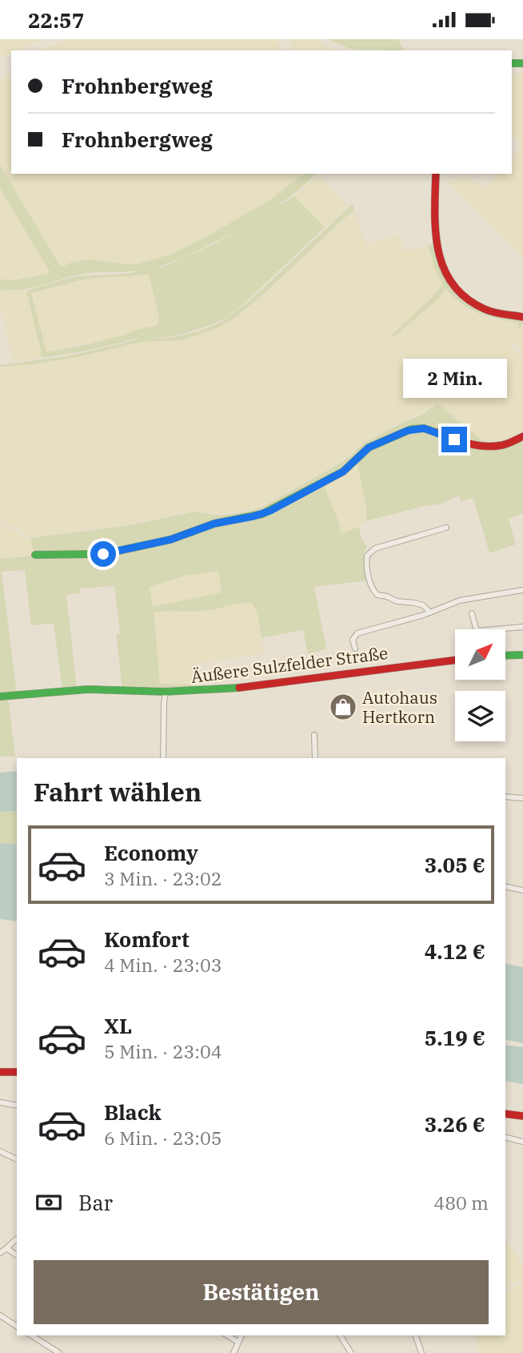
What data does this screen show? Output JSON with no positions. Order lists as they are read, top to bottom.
{
  "streets": {
    "street": ["Äußere Sulzfelder Straße"]
  },
  "places": {
    "shop": ["Autohaus Hertkorn"]
  },
  "north": "top right",
  "page": {
    "status": "22:57",
    "banner": ["Frohnbergweg", "Frohnbergweg"],
    "bubble": "2 Min.",
    "heading": "Fahrt wählen",
    "list": [
      {
        "name": "Economy",
        "note": "3 Min. · 23:02",
        "value": "3.05 €"
      },
      {
        "name": "Komfort",
        "note": "4 Min. · 23:03",
        "value": "4.12 €"
      },
      {
        "name": "XL",
        "note": "5 Min. · 23:04",
        "value": "5.19 €"
      },
      {
        "name": "Black",
        "note": "6 Min. · 23:05",
        "value": "3.26 €"
      }
    ],
    "pay": ["Bar", "480 m"],
    "buttons": "Bestätigen"
  }
}
